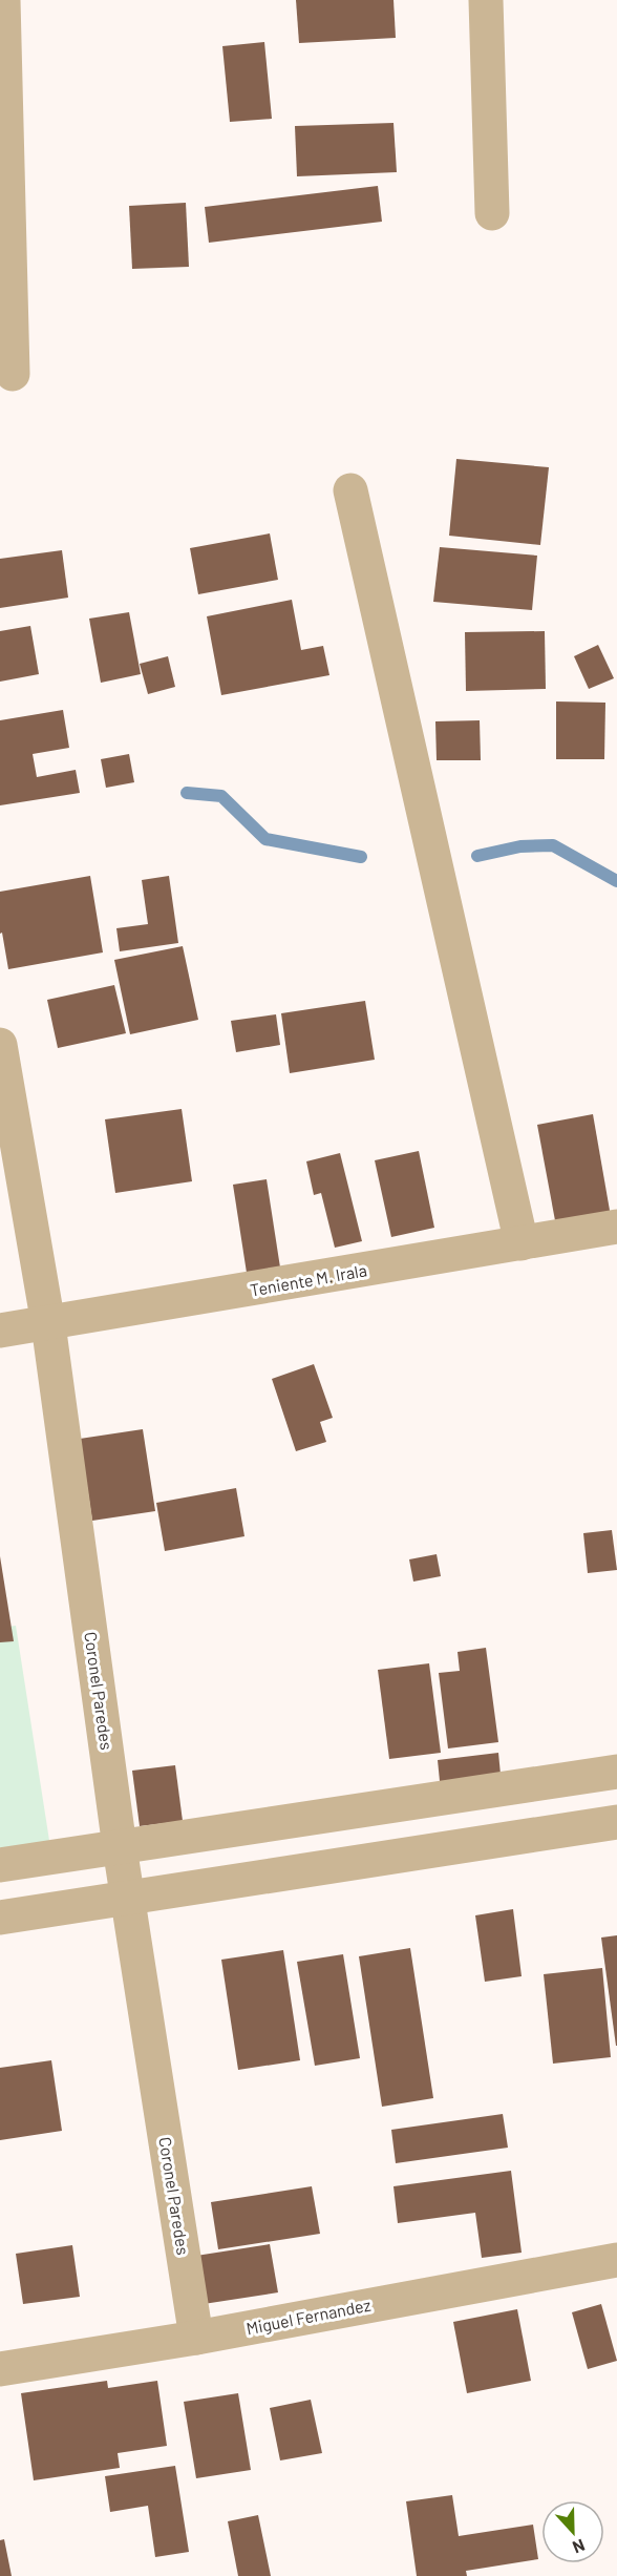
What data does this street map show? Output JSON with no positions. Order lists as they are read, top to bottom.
{
  "streets": {
    "street": ["Teniente M. Irala", "Coronel Paredes", "Miguel Fernandez"]
  },
  "crossings": [
    ["Teniente M. Irala", "Coronel Paredes"],
    ["Coronel Paredes", "Miguel Fernandez"]
  ],
  "north": "bottom"
}
